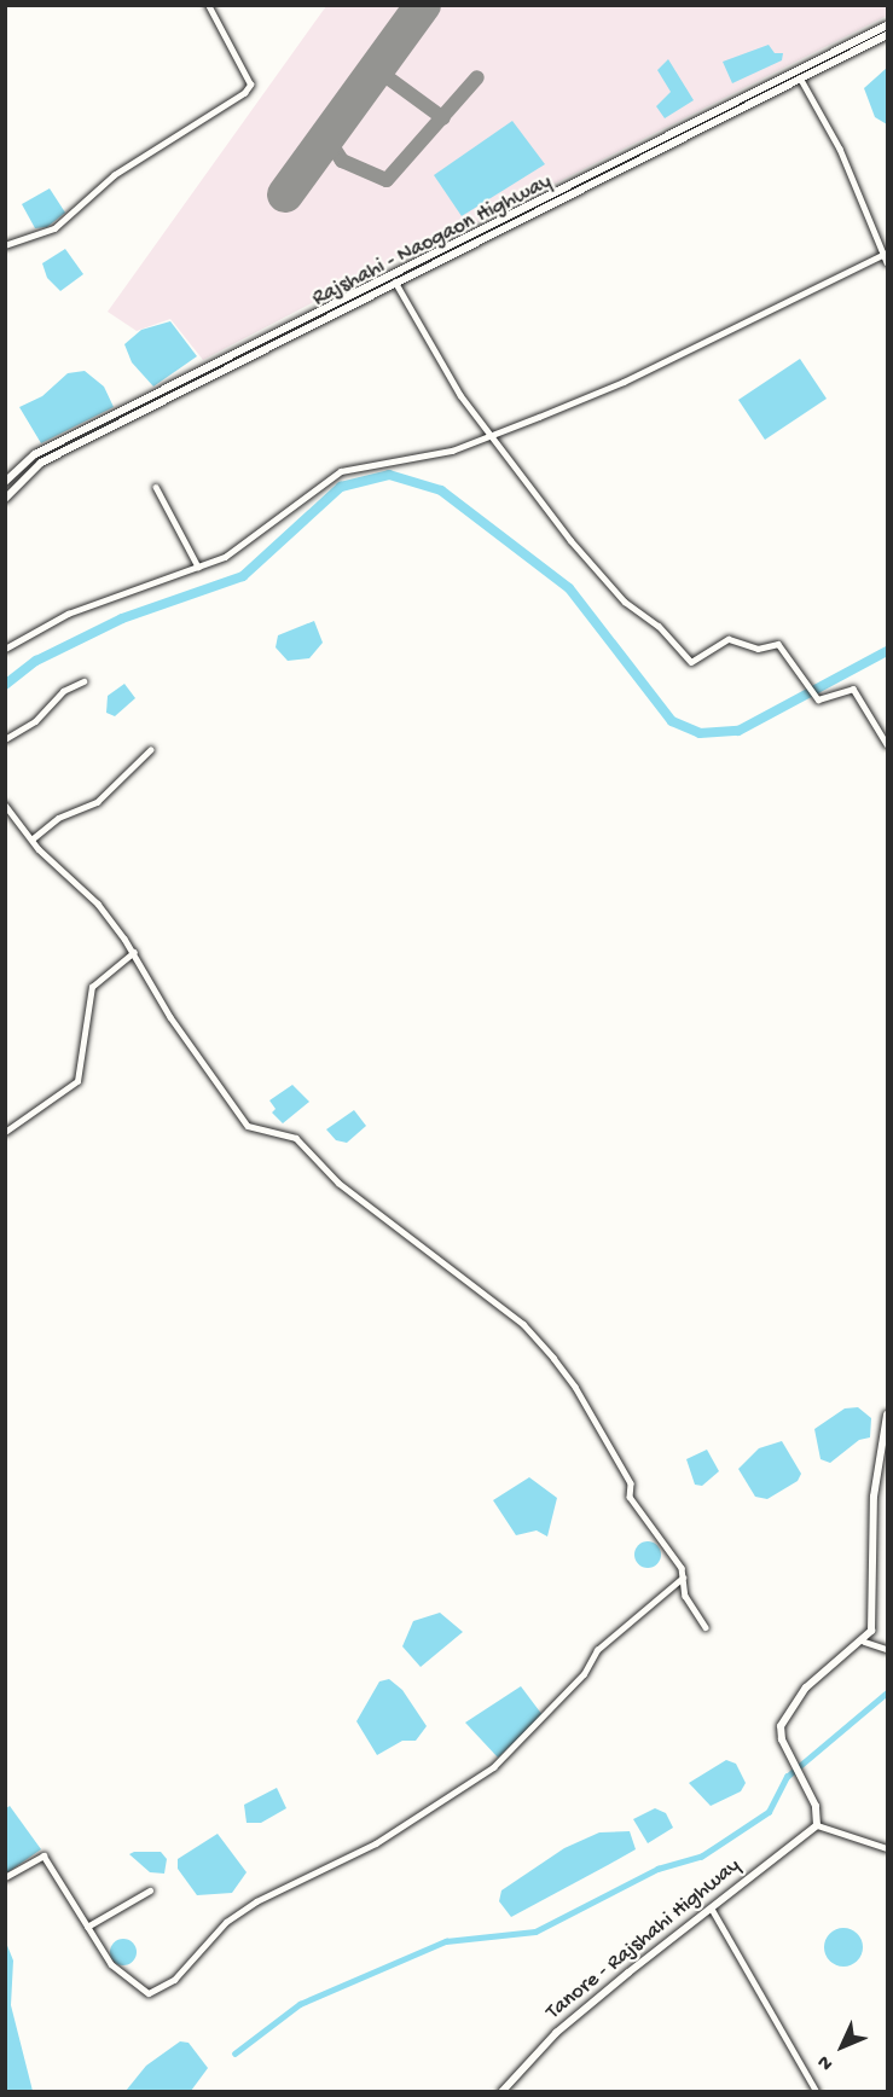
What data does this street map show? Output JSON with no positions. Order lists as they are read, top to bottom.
{
  "streets": {
    "main road": ["Rajshahi - Naogaon Highway", "Tanore - Rajshahi Highway"]
  },
  "north": "bottom left"
}
